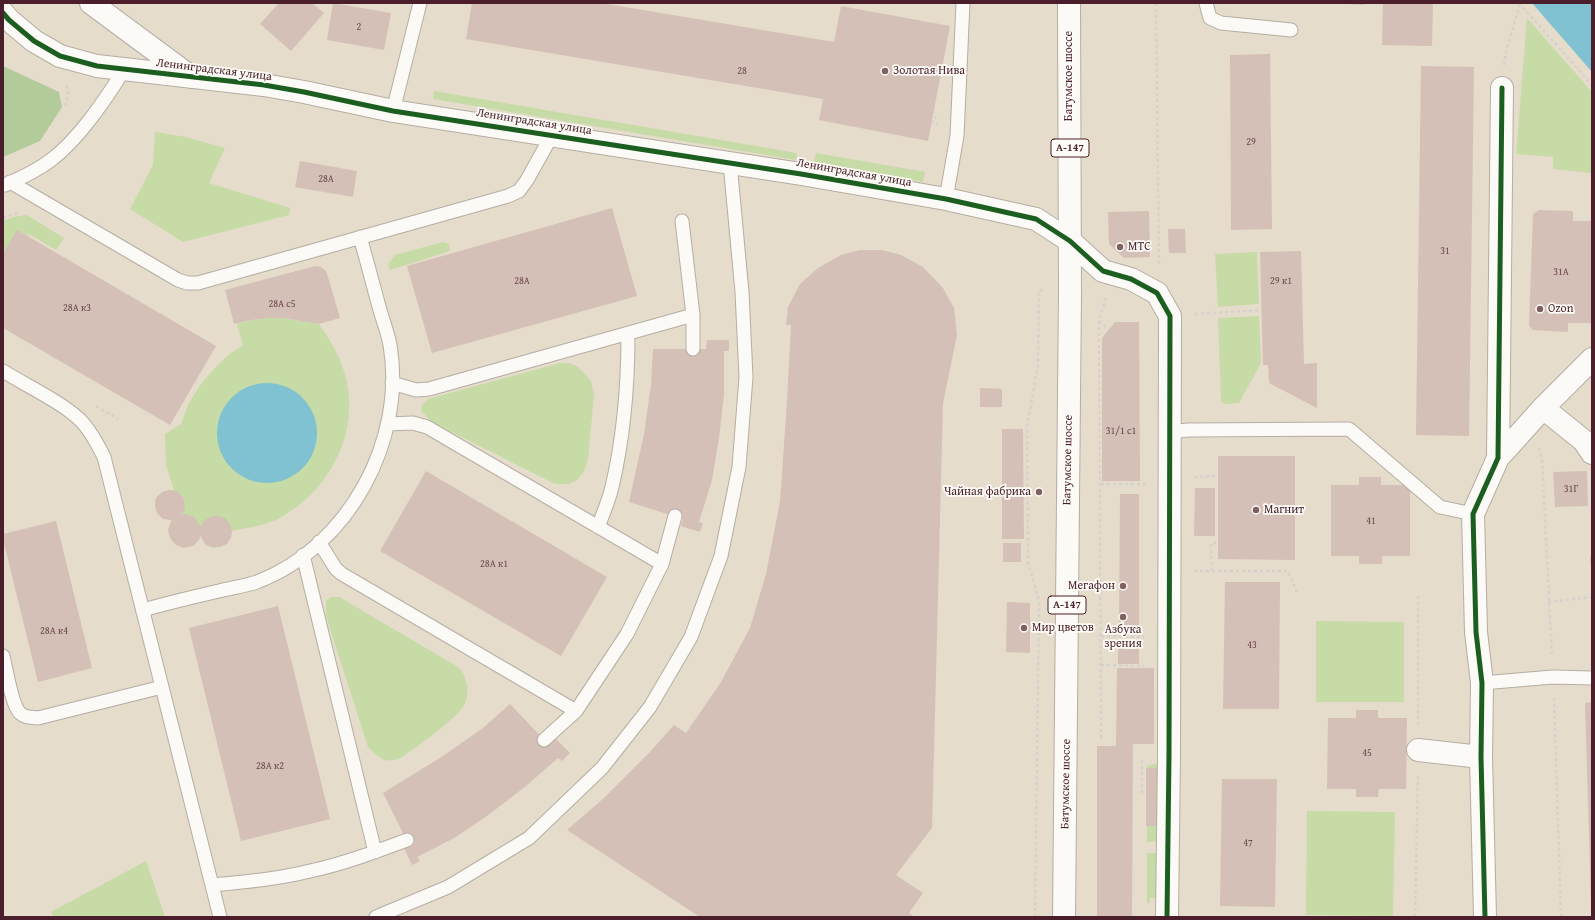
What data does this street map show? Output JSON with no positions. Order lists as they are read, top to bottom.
{
  "streets": {
    "main road": ["Ленинградская улица", "Батумское шоссе", "А-147"]
  },
  "crossings": [
    ["Ленинградская улица", "Батумское шоссе"]
  ],
  "places": [
    "Золотая Нива",
    "МТС",
    "Ozon",
    "Чайная фабрика",
    "Магнит",
    "Мегафон",
    "Азбука зрения",
    "Мир цветов"
  ],
  "house_numbers": [
    "2",
    "28",
    "29",
    "28А",
    "31",
    "31А",
    "28А",
    "29 к1",
    "28А с5",
    "28А к3",
    "31/1 с1",
    "31Г",
    "41",
    "28А к1",
    "28А к4",
    "43",
    "45",
    "28А к2",
    "47"
  ]
}
